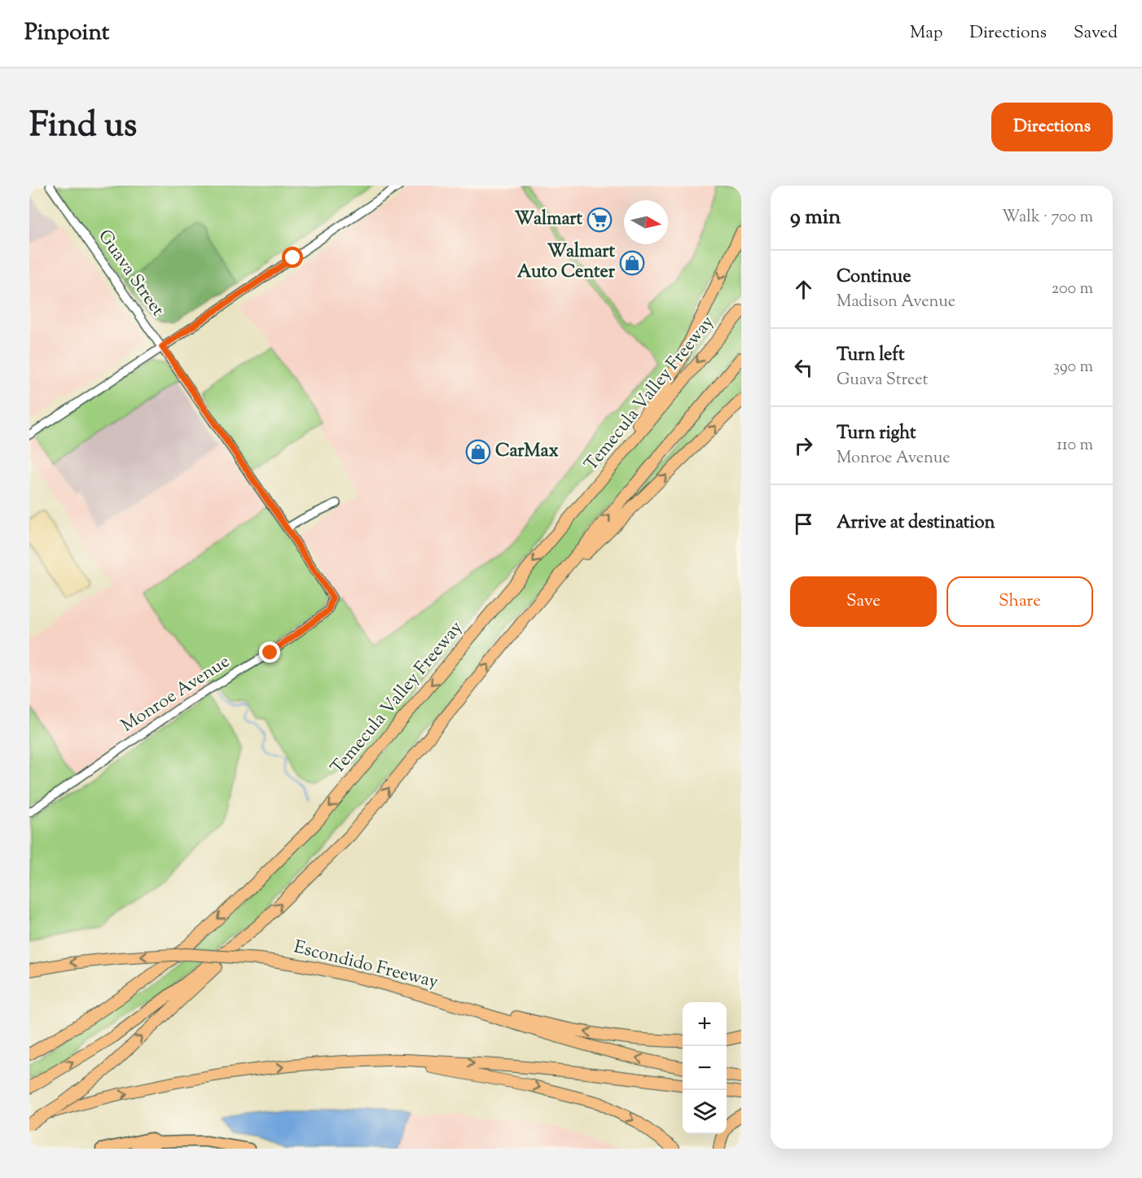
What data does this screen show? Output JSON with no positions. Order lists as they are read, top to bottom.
{
  "streets": {
    "highway": ["Temecula Valley Freeway", "Escondido Freeway"],
    "street": ["Guava Street", "Monroe Avenue"]
  },
  "crossings": [
    ["Guava Street", "Monroe Avenue"]
  ],
  "places": {
    "supermarket": ["Walmart"],
    "shop": ["Walmart Auto Center", "CarMax"]
  },
  "north": "right",
  "page": {
    "header": "Pinpoint",
    "nav": ["Map", "Directions", "Saved"],
    "title": "Find us",
    "buttons": [
      "Directions",
      ["Save", "Share"]
    ],
    "heading": ["9 min", "Walk · 700 m"],
    "list": [
      ["Continue", "Madison Avenue", "200 m"],
      ["Turn left", "Guava Street", "390 m"],
      ["Turn right", "Monroe Avenue", "110 m"],
      "Arrive at destination"
    ],
    "map_buttons": ["+", "−"]
  }
}
